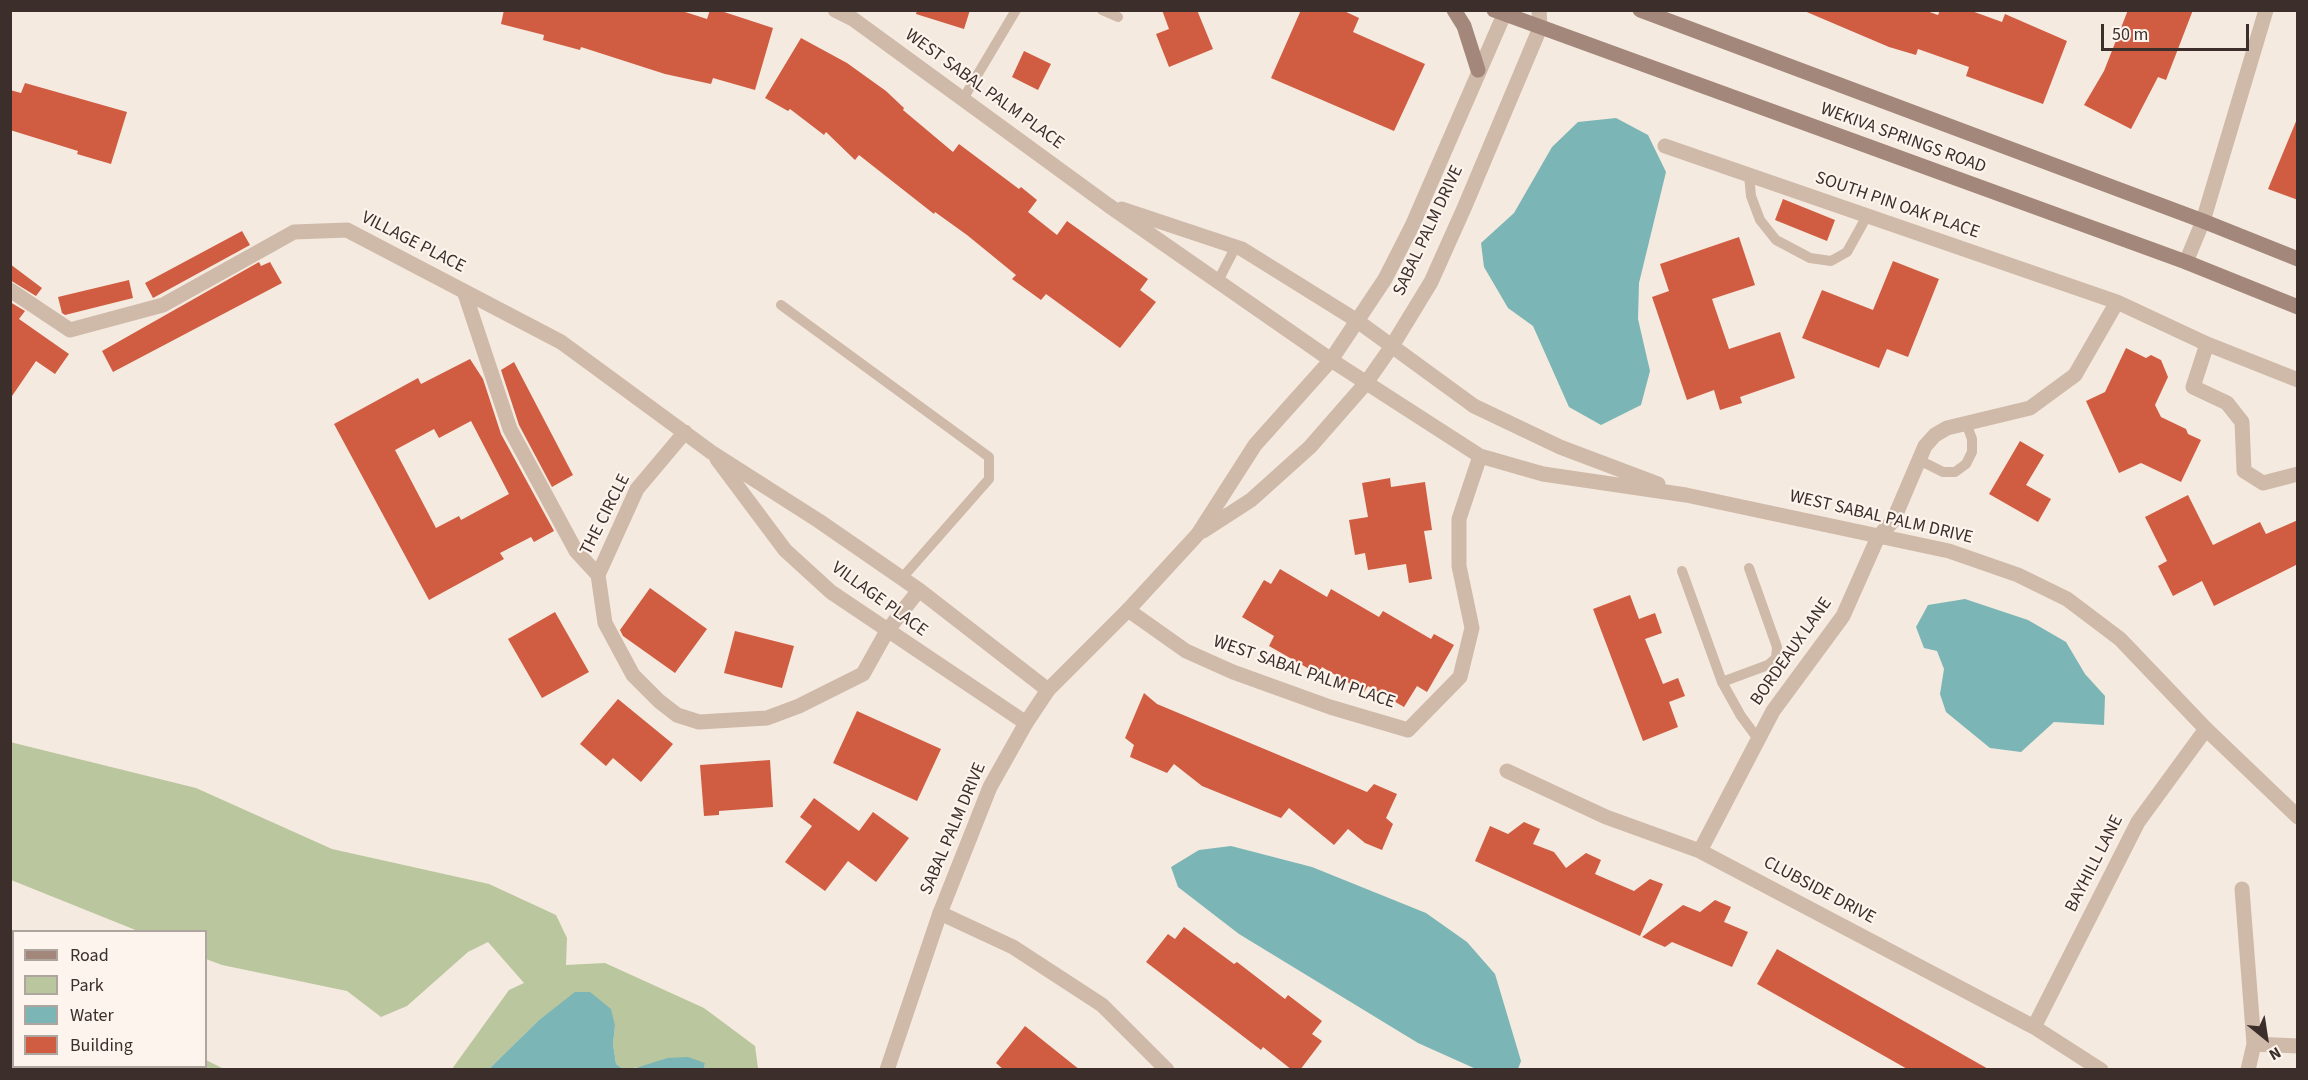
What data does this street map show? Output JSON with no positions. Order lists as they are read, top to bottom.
{
  "streets": {
    "main road": ["WEKIVA SPRINGS ROAD"],
    "street": [
      "WEST SABAL PALM PLACE",
      "SOUTH PIN OAK PLACE",
      "SABAL PALM DRIVE",
      "VILLAGE PLACE",
      "THE CIRCLE",
      "WEST SABAL PALM DRIVE",
      "BORDEAUX LANE",
      "BAYHILL LANE",
      "CLUBSIDE DRIVE"
    ]
  },
  "crossings": [
    ["WEST SABAL PALM PLACE", "SABAL PALM DRIVE"],
    ["WEST SABAL PALM PLACE", "WEST SABAL PALM DRIVE"],
    ["WEKIVA SPRINGS ROAD", "SABAL PALM DRIVE"],
    ["SOUTH PIN OAK PLACE", "BORDEAUX LANE"],
    ["SABAL PALM DRIVE", "VILLAGE PLACE"],
    ["SABAL PALM DRIVE", "WEST SABAL PALM DRIVE"],
    ["VILLAGE PLACE", "THE CIRCLE"],
    ["WEST SABAL PALM DRIVE", "BORDEAUX LANE"],
    ["WEST SABAL PALM DRIVE", "BAYHILL LANE"],
    ["BORDEAUX LANE", "CLUBSIDE DRIVE"],
    ["BAYHILL LANE", "CLUBSIDE DRIVE"]
  ],
  "legend": [
    "Road",
    "Park",
    "Water",
    "Building"
  ],
  "scale_bar": "50 m",
  "north": "bottom right"
}
